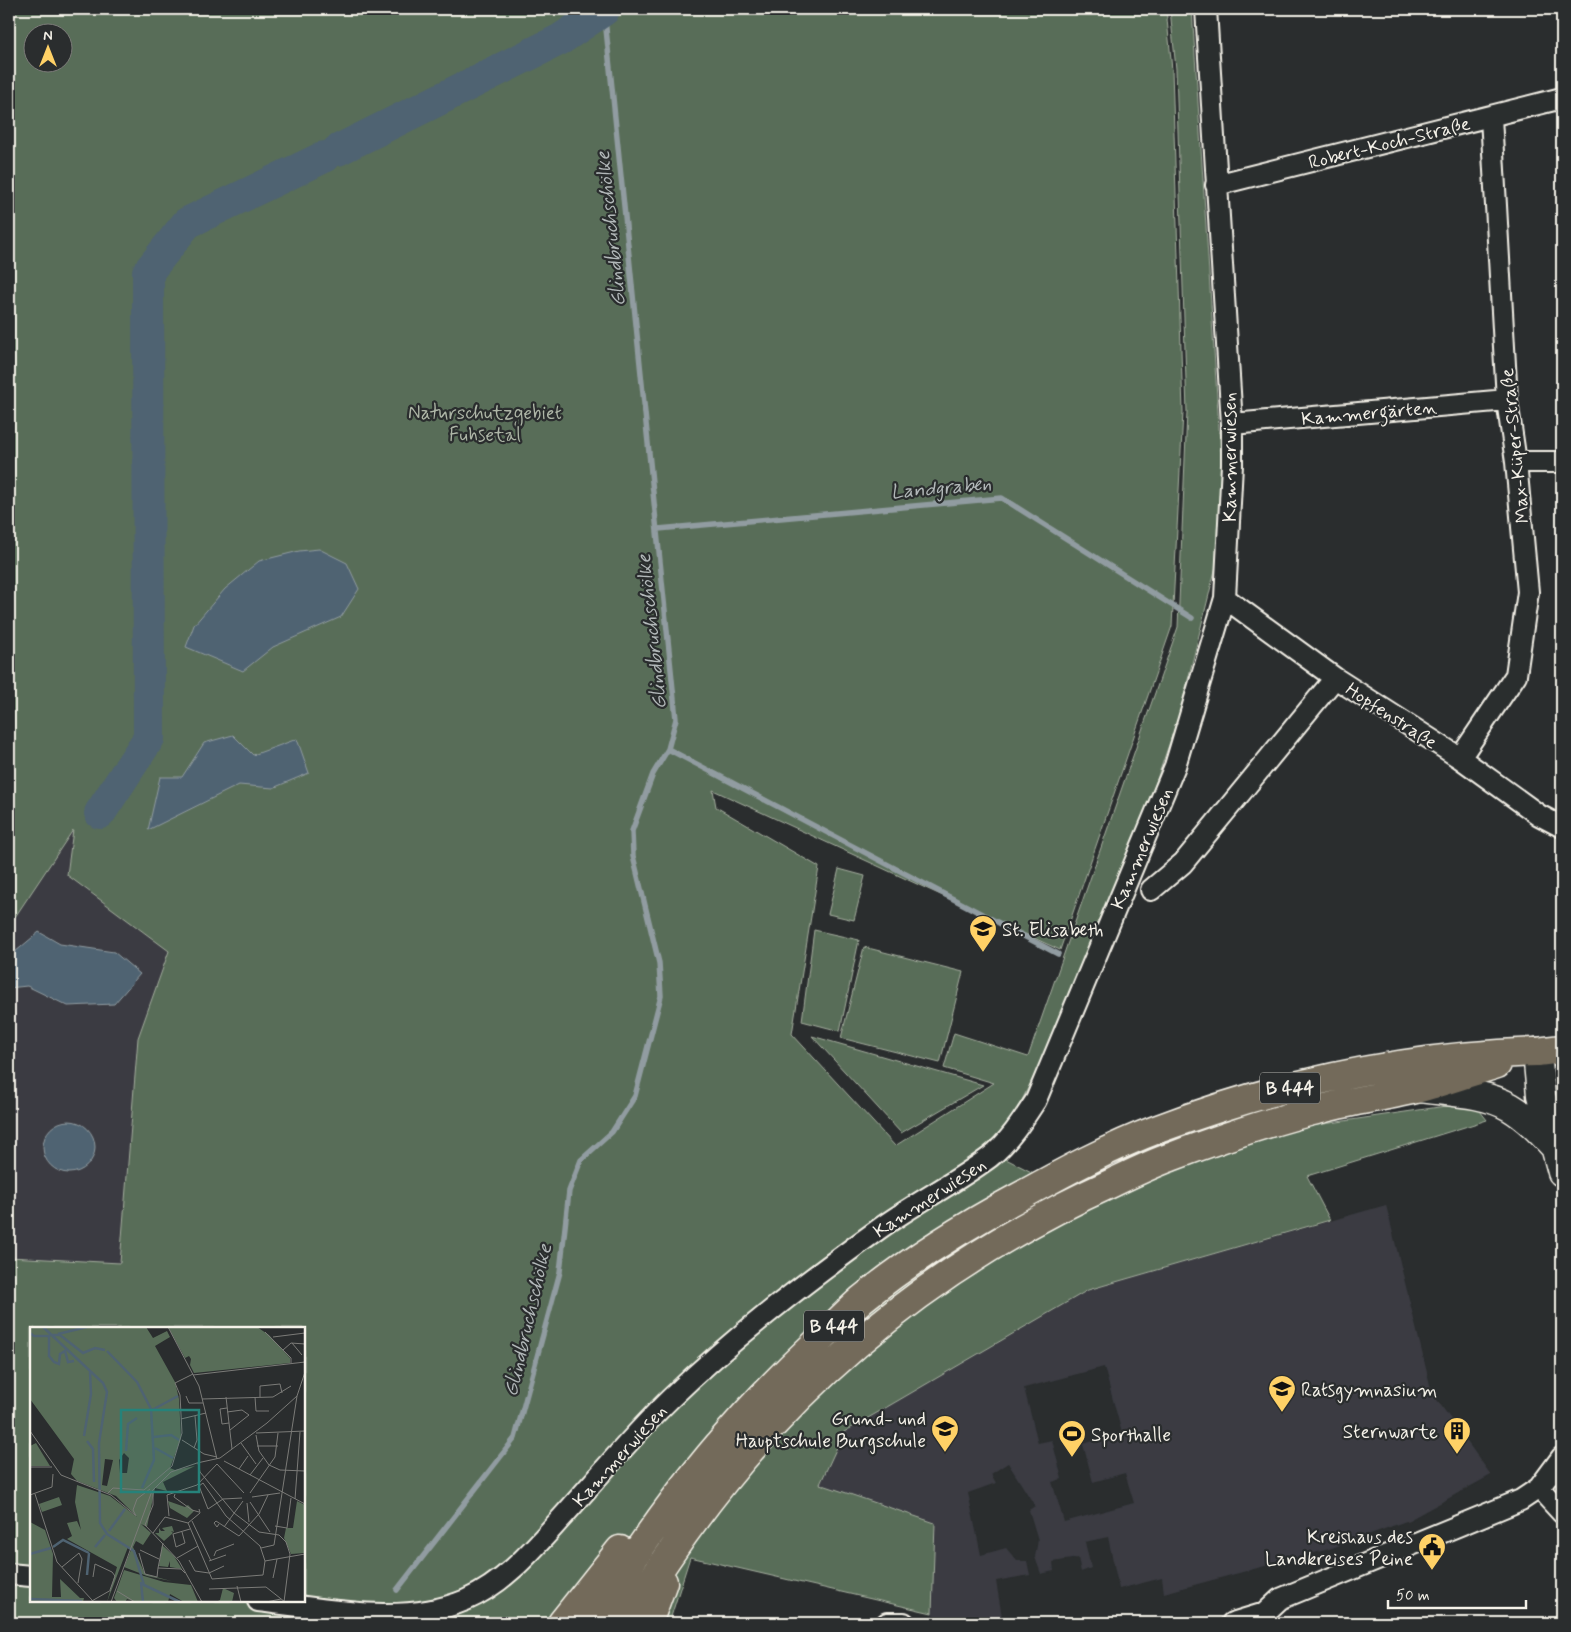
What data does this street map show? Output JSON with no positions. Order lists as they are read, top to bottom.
{
  "streets": {
    "highway": ["B 444"],
    "street": [
      "Robert-Koch-Straße",
      "Kammergärten",
      "Max-Küper-Straße",
      "Kammerwiesen",
      "Hopfenstraße"
    ]
  },
  "crossings": [
    ["Robert-Koch-Straße", "Max-Küper-Straße"],
    ["Robert-Koch-Straße", "Kammerwiesen"],
    ["Kammergärten", "Max-Küper-Straße"],
    ["Kammergärten", "Kammerwiesen"],
    ["Max-Küper-Straße", "Hopfenstraße"],
    ["Kammerwiesen", "Hopfenstraße"]
  ],
  "water": ["Glindbruchschölke", "Landgraben"],
  "parks": ["Naturschutzgebiet Fuhsetal"],
  "places": {
    "school or university": ["St. Elisabeth", "Ratsgymnasium", "Grund- und Hauptschule Burgschule"],
    "building": ["Sternwarte"],
    "sports": ["Sporthalle"],
    "public building": ["Kreishaus des Landkreises Peine"]
  },
  "scale_bar": "50 m",
  "north": "top"
}
